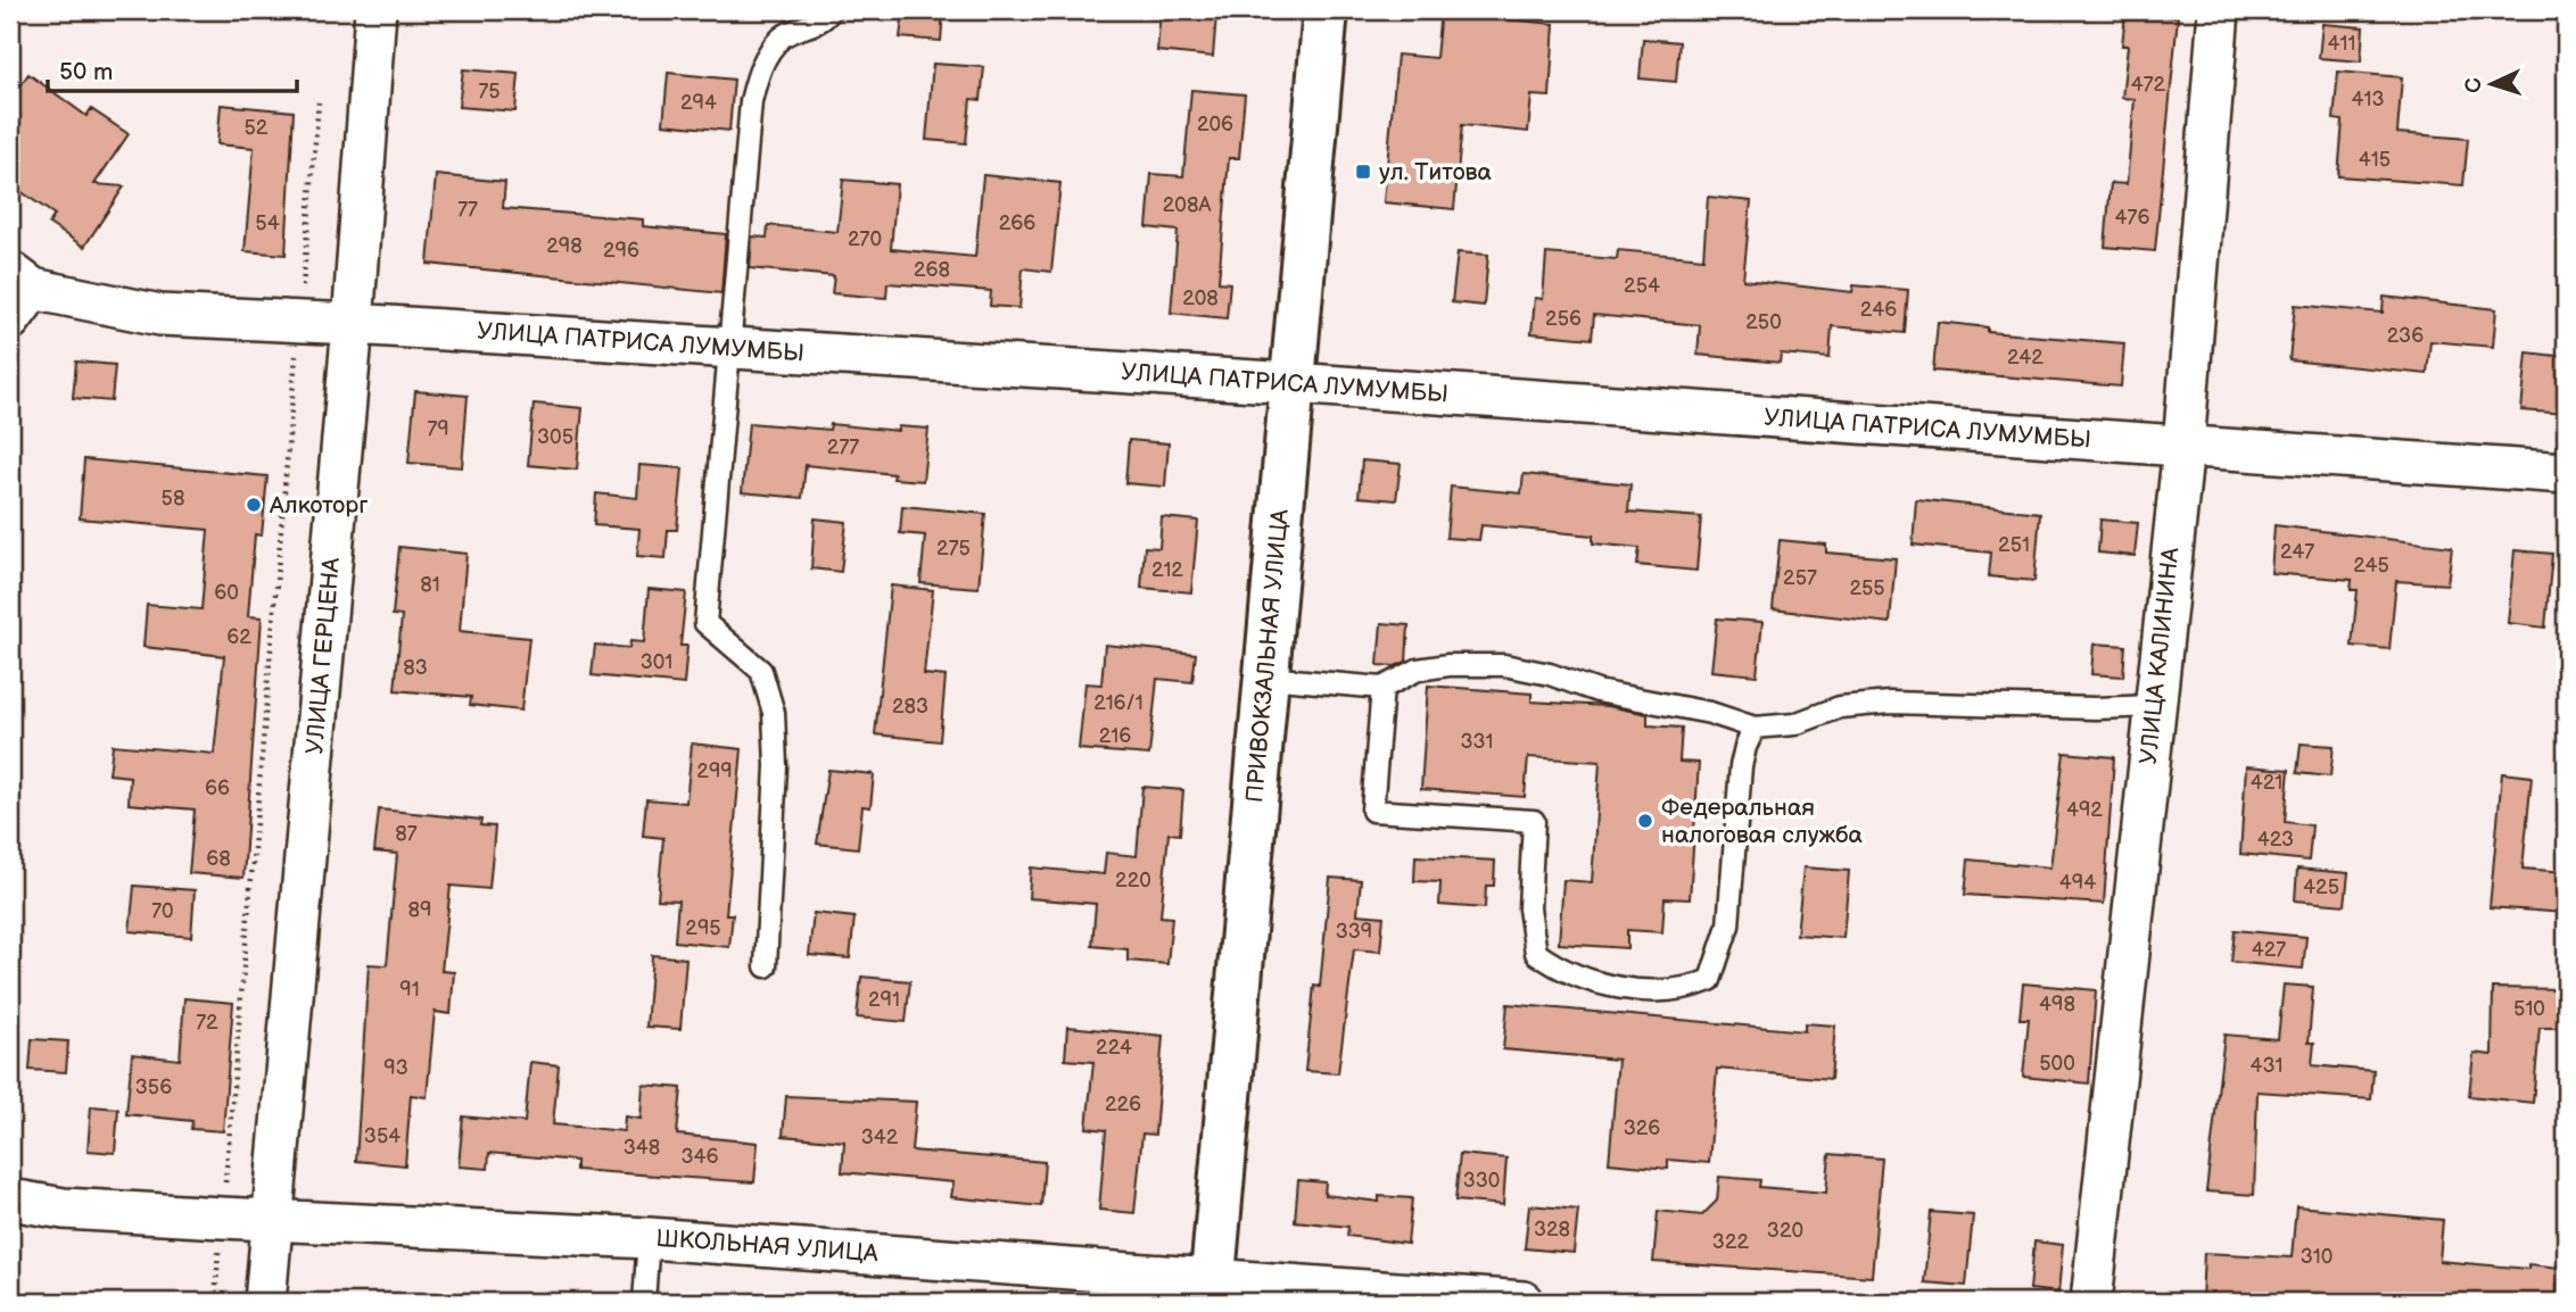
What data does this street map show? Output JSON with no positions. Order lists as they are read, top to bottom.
{
  "streets": {
    "street": [
      "УЛИЦА ПАТРИСА ЛУМУМБЫ",
      "УЛИЦА ГЕРЦЕНА",
      "ПРИВОКЗАЛЬНАЯ УЛИЦА",
      "УЛИЦА КАЛИНИНА",
      "ШКОЛЬНАЯ УЛИЦА"
    ]
  },
  "crossings": [
    ["УЛИЦА ПАТРИСА ЛУМУМБЫ", "УЛИЦА ГЕРЦЕНА"],
    ["УЛИЦА ПАТРИСА ЛУМУМБЫ", "ПРИВОКЗАЛЬНАЯ УЛИЦА"],
    ["УЛИЦА ПАТРИСА ЛУМУМБЫ", "УЛИЦА КАЛИНИНА"],
    ["УЛИЦА ГЕРЦЕНА", "ШКОЛЬНАЯ УЛИЦА"],
    ["ПРИВОКЗАЛЬНАЯ УЛИЦА", "ШКОЛЬНАЯ УЛИЦА"]
  ],
  "places": {
    "transit": ["ул. Титова"],
    "other": ["Алкоторг", "Федеральная налоговая служба"]
  },
  "house_numbers": [
    "411",
    "472",
    "75",
    "413",
    "294",
    "206",
    "52",
    "415",
    "208А",
    "77",
    "476",
    "54",
    "266",
    "270",
    "298",
    "296",
    "268",
    "254",
    "208",
    "246",
    "256",
    "250",
    "236",
    "242",
    "79",
    "305",
    "277",
    "58",
    "251",
    "275",
    "247",
    "245",
    "212",
    "257",
    "81",
    "255",
    "60",
    "62",
    "301",
    "83",
    "216/1",
    "283",
    "216",
    "331",
    "299",
    "421",
    "66",
    "492",
    "87",
    "423",
    "68",
    "220",
    "494",
    "425",
    "89",
    "70",
    "295",
    "339",
    "427",
    "91",
    "291",
    "498",
    "510",
    "72",
    "224",
    "500",
    "431",
    "93",
    "356",
    "226",
    "326",
    "354",
    "342",
    "348",
    "346",
    "330",
    "328",
    "320",
    "322",
    "310"
  ],
  "scale_bar": "50 m",
  "north": "left"
}
